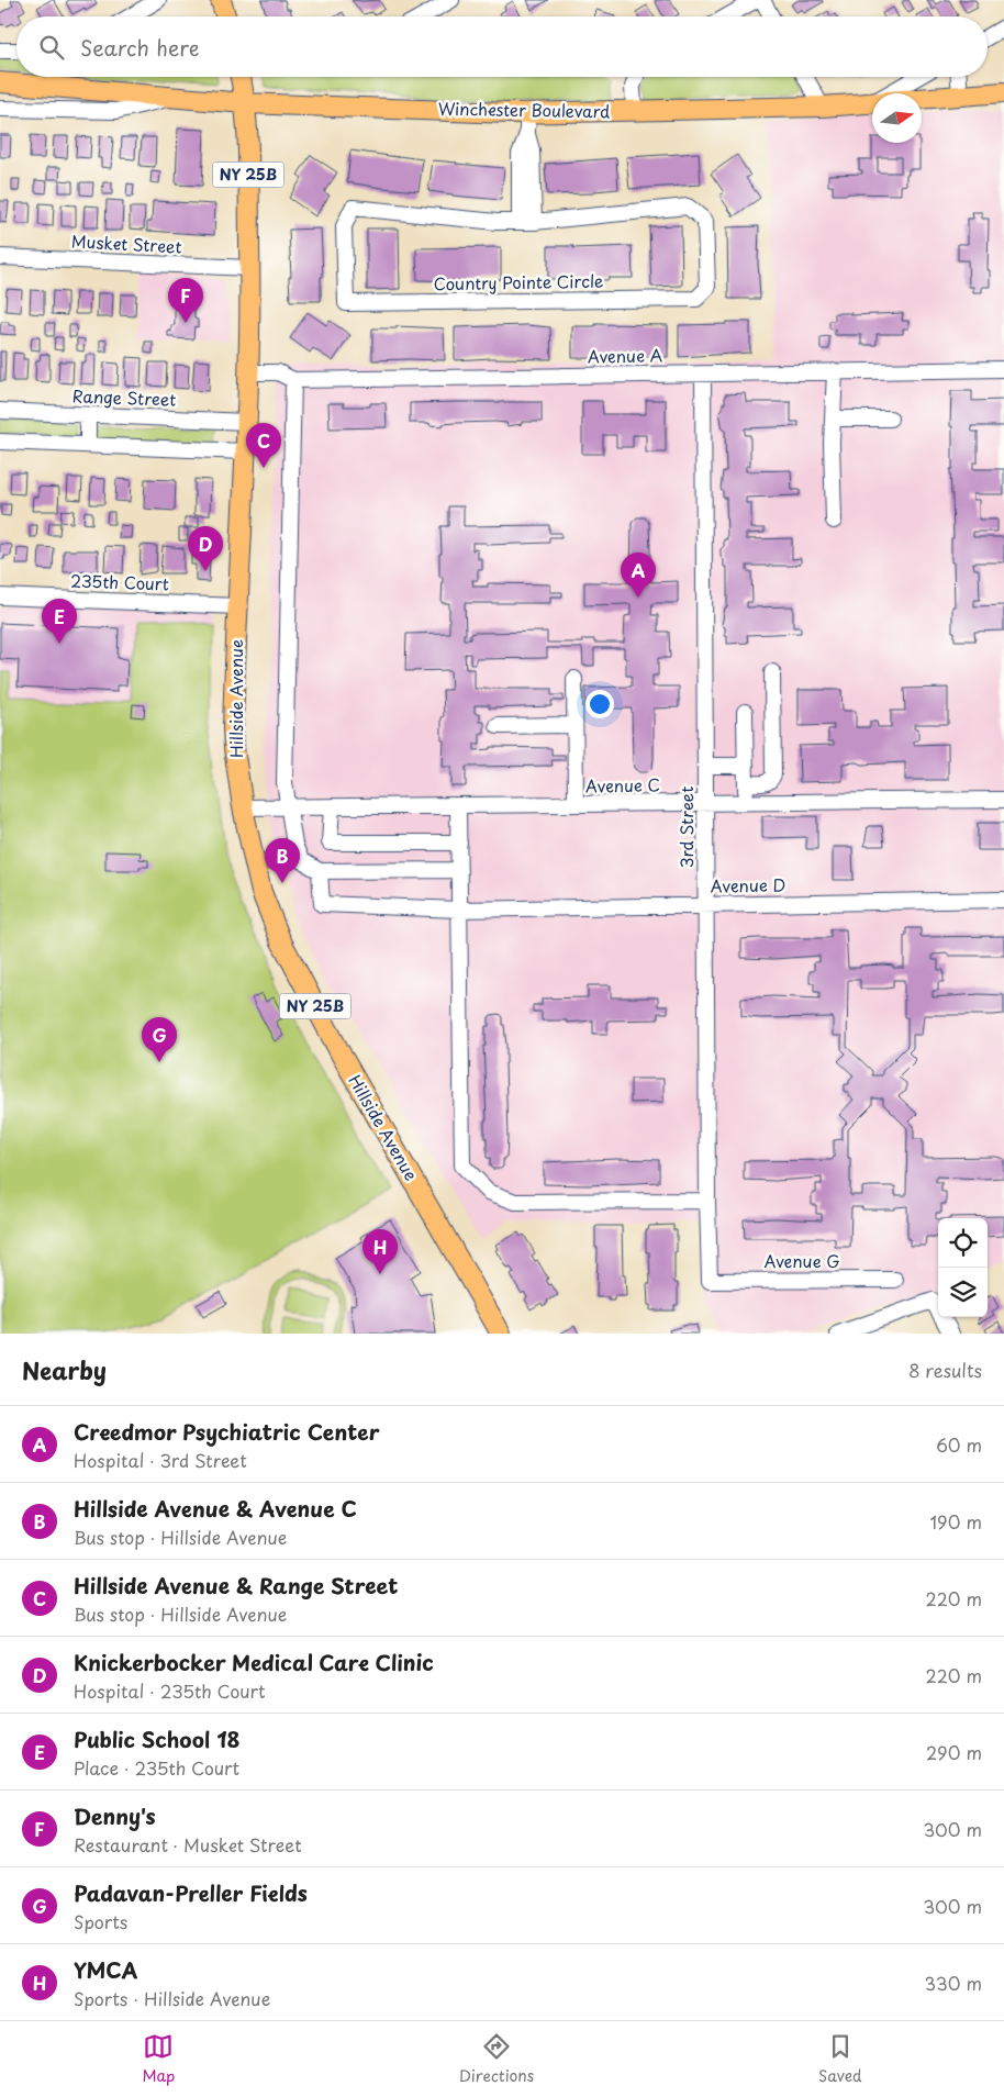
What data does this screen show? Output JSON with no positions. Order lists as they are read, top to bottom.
{
  "streets": {
    "main road": ["Winchester Boulevard", "NY 25B", "Hillside Avenue"],
    "street": [
      "Musket Street",
      "Country Pointe Circle",
      "Avenue A",
      "Range Street",
      "235th Court",
      "Avenue C",
      "3rd Street",
      "Avenue D",
      "Avenue G"
    ]
  },
  "crossings": [
    ["Winchester Boulevard", "Hillside Avenue"],
    ["Musket Street", "Hillside Avenue"],
    ["Avenue A", "Hillside Avenue"],
    ["Avenue A", "3rd Street"],
    ["Range Street", "Hillside Avenue"],
    ["235th Court", "Hillside Avenue"],
    ["Hillside Avenue", "Avenue C"],
    ["Avenue C", "3rd Street"],
    ["3rd Street", "Avenue D"],
    ["3rd Street", "Avenue G"]
  ],
  "north": "right",
  "page": {
    "search": "Search here",
    "pins": [
      "F",
      "C",
      "D",
      "A",
      "E",
      "B",
      "G",
      "H"
    ],
    "heading": ["Nearby", "8 results"],
    "list": [
      {
        "mark": "A",
        "name": "Creedmor Psychiatric Center",
        "note": "Hospital · 3rd Street",
        "value": "60 m"
      },
      {
        "mark": "B",
        "name": "Hillside Avenue & Avenue C",
        "note": "Bus stop · Hillside Avenue",
        "value": "190 m"
      },
      {
        "mark": "C",
        "name": "Hillside Avenue & Range Street",
        "note": "Bus stop · Hillside Avenue",
        "value": "220 m"
      },
      {
        "mark": "D",
        "name": "Knickerbocker Medical Care Clinic",
        "note": "Hospital · 235th Court",
        "value": "220 m"
      },
      {
        "mark": "E",
        "name": "Public School 18",
        "note": "Place · 235th Court",
        "value": "290 m"
      },
      {
        "mark": "F",
        "name": "Denny's",
        "note": "Restaurant · Musket Street",
        "value": "300 m"
      },
      {
        "mark": "G",
        "name": "Padavan-Preller Fields",
        "note": "Sports",
        "value": "300 m"
      },
      {
        "mark": "H",
        "name": "YMCA",
        "note": "Sports · Hillside Avenue",
        "value": "330 m"
      }
    ],
    "nav": ["Map", "Directions", "Saved"]
  }
}
